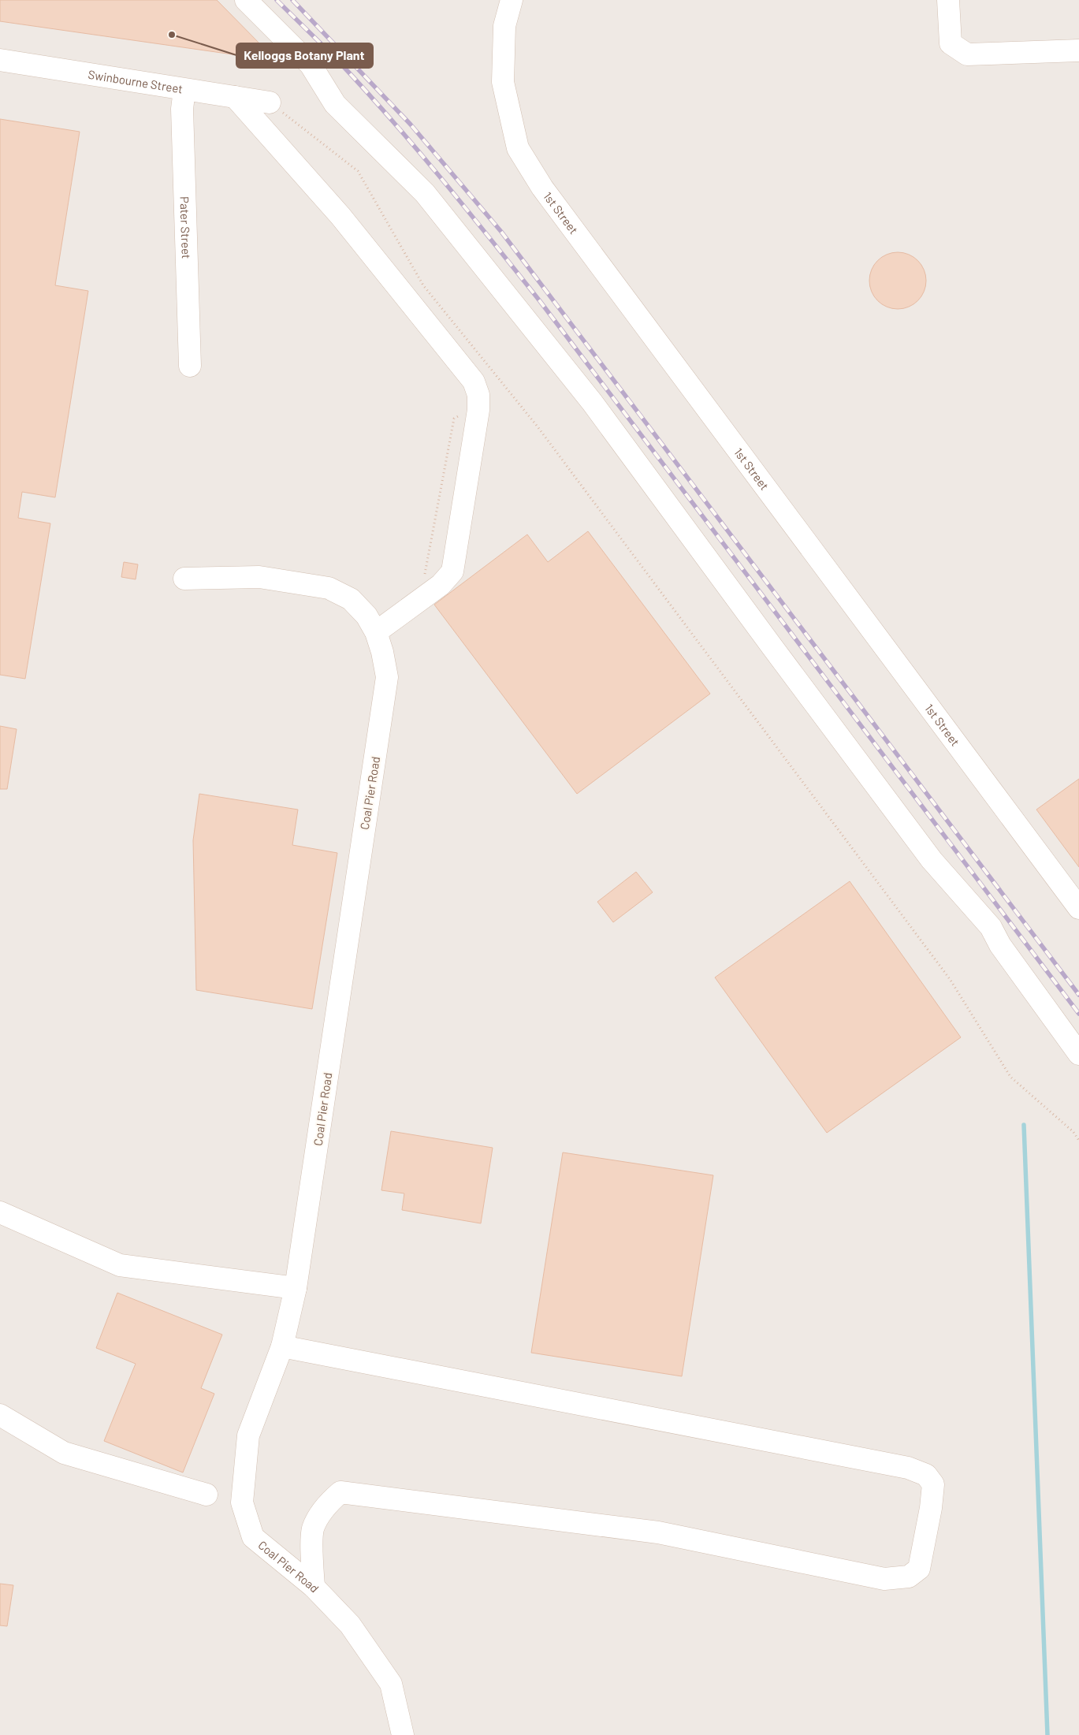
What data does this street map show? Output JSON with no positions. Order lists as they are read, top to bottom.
{
  "streets": {
    "street": [
      "Swinbourne Street",
      "1st Street",
      "Pater Street",
      "Coal Pier Road"
    ]
  },
  "crossings": [
    ["Swinbourne Street", "Pater Street"]
  ],
  "places": ["Kelloggs Botany Plant"]
}
